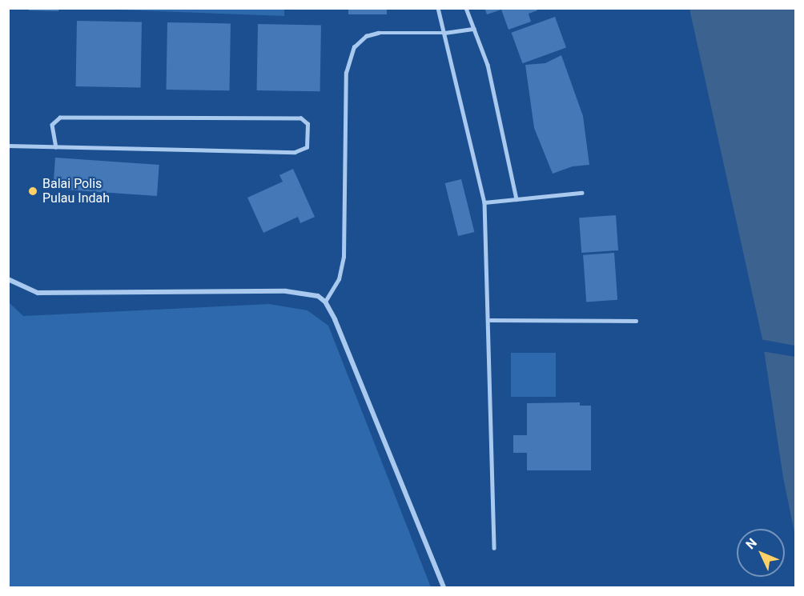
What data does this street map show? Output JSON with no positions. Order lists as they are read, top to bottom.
{
  "places": ["Balai Polis Pulau Indah"],
  "north": "top left"
}
